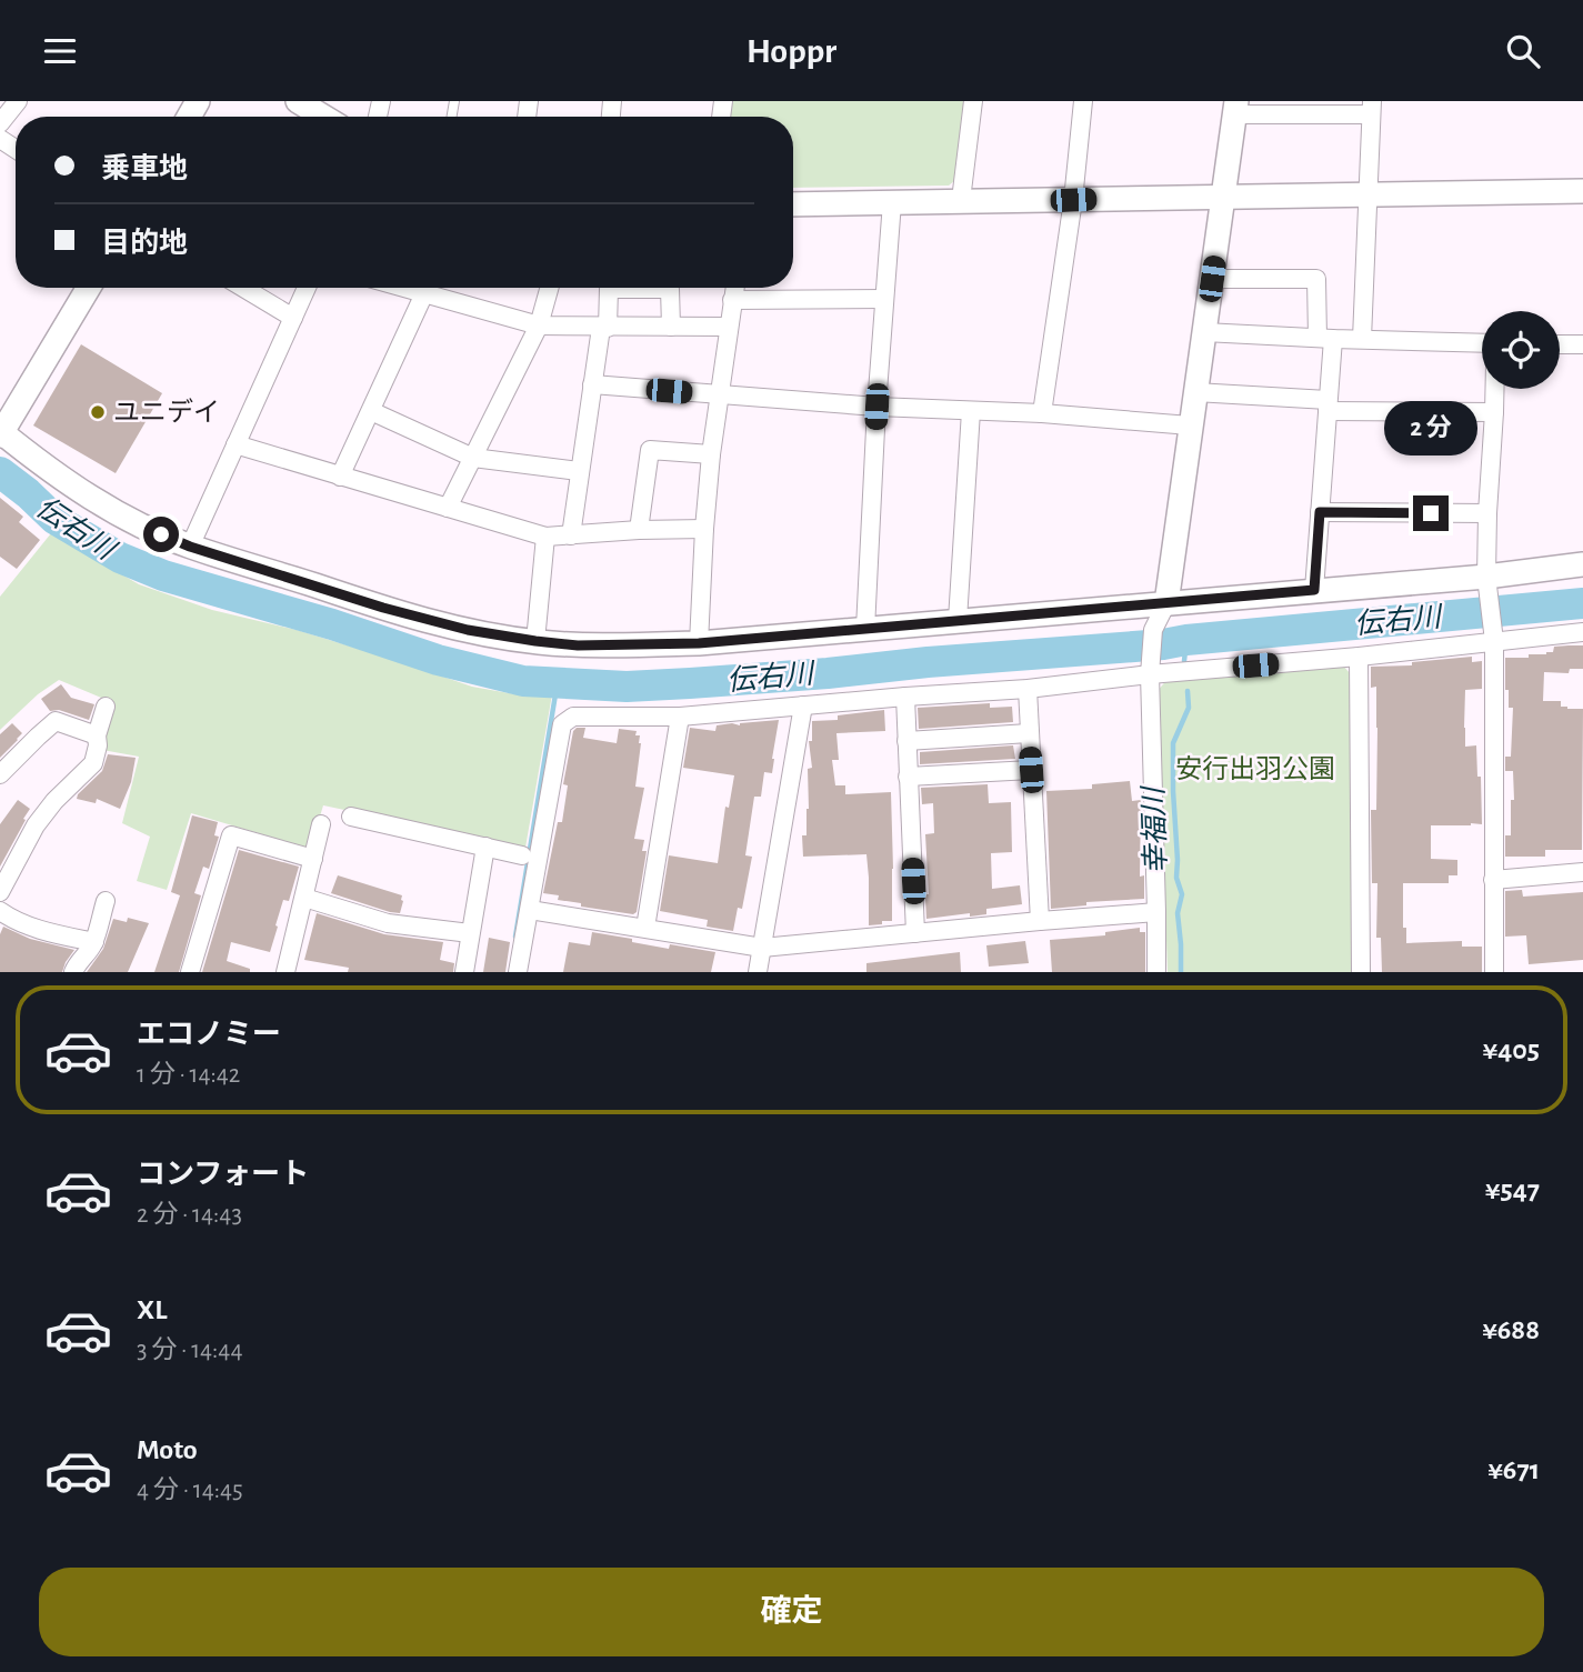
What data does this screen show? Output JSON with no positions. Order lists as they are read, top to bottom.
{
  "water": ["伝右川", "幸福川"],
  "parks": ["安行出羽公園"],
  "places": ["ユニデイ"],
  "page": {
    "header": "Hoppr",
    "banner": ["乗車地", "目的地"],
    "bubble": "2 分",
    "list": [
      {
        "name": "エコノミー",
        "note": "1 分 · 14:42",
        "value": "¥405"
      },
      {
        "name": "コンフォート",
        "note": "2 分 · 14:43",
        "value": "¥547"
      },
      {
        "name": "XL",
        "note": "3 分 · 14:44",
        "value": "¥688"
      },
      {
        "name": "Moto",
        "note": "4 分 · 14:45",
        "value": "¥671"
      }
    ],
    "buttons": "確定"
  }
}
